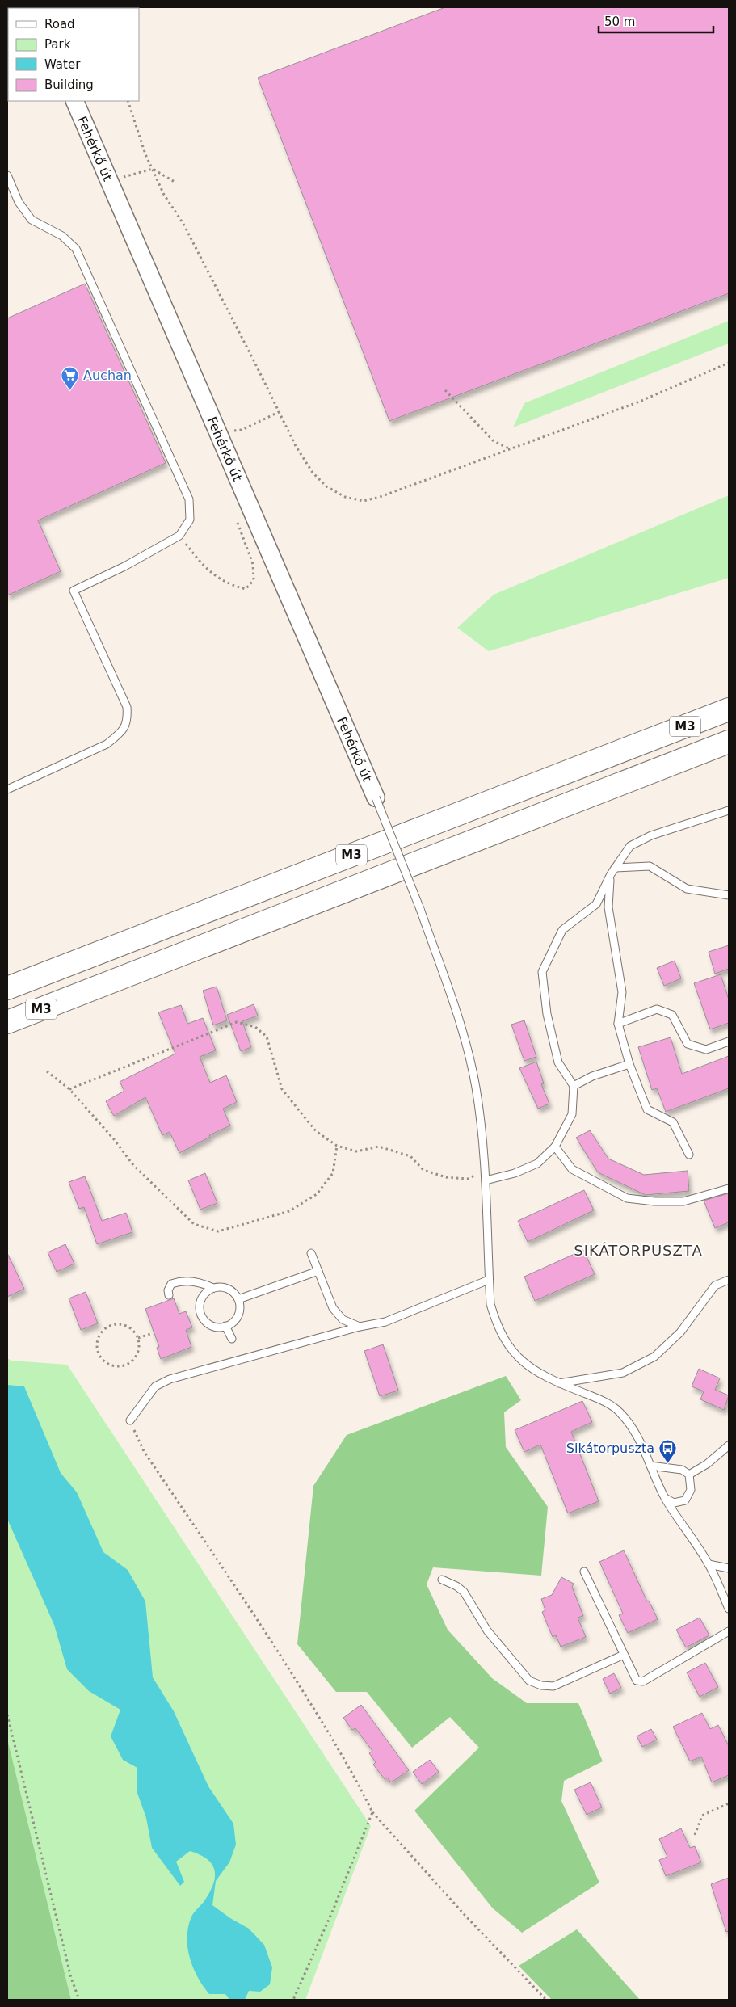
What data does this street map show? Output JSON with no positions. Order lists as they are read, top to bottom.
{
  "streets": {
    "highway": ["M3"],
    "street": ["Fehérkő út"]
  },
  "districts": ["SIKÁTORPUSZTA"],
  "places": {
    "supermarket": ["Auchan"],
    "bus stop": ["Sikátorpuszta"]
  },
  "legend": [
    "Road",
    "Park",
    "Water",
    "Building"
  ],
  "scale_bar": "50 m"
}
